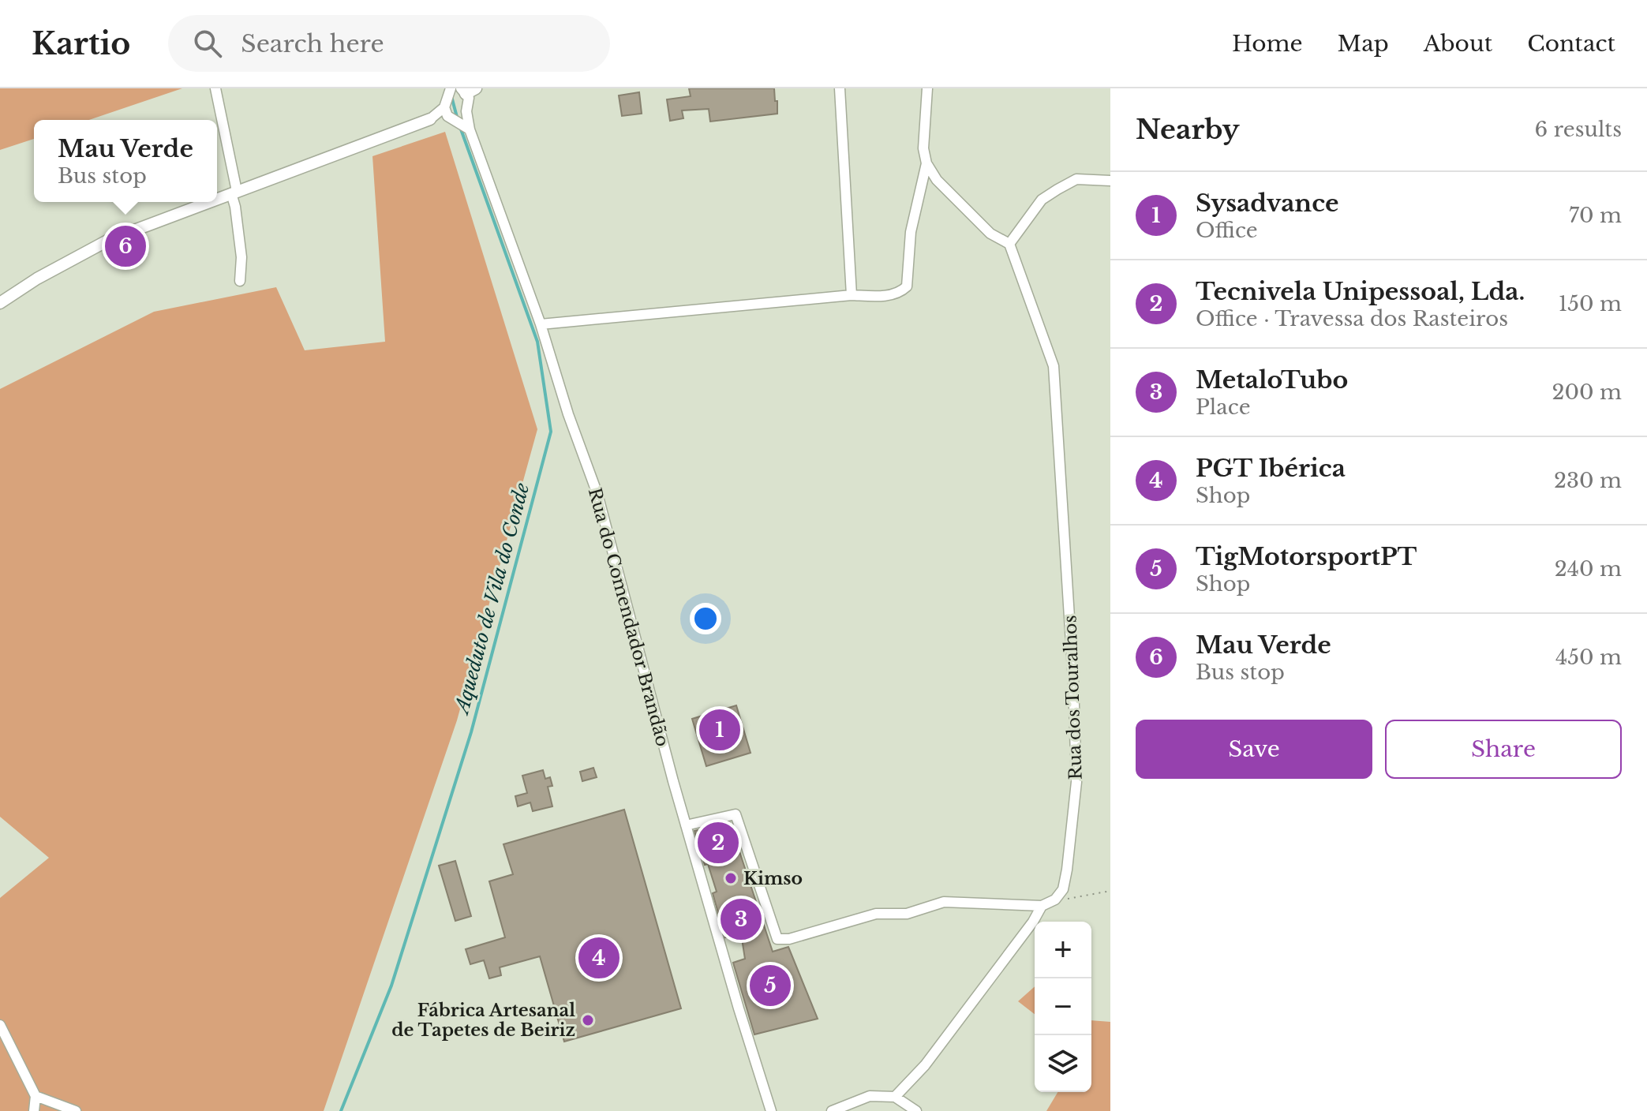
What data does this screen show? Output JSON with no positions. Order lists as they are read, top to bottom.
{
  "streets": {
    "street": ["Rua do Comendador Brandão", "Rua dos Touralhos"]
  },
  "water": ["Aqueduto de Vila do Conde"],
  "places": ["Kimso", "Fábrica Artesanal de Tapetes de Beiriz"],
  "page": {
    "header": "Kartio",
    "search": "Search here",
    "nav": [
      "Home",
      "Map",
      "About",
      "Contact"
    ],
    "heading": ["Nearby", "6 results"],
    "popup": ["Mau Verde", "Bus stop"],
    "list": [
      {
        "mark": "1",
        "name": "Sysadvance",
        "note": "Office",
        "value": "70 m"
      },
      {
        "mark": "2",
        "name": "Tecnivela Unipessoal, Lda.",
        "note": "Office · Travessa dos Rasteiros",
        "value": "150 m"
      },
      {
        "mark": "3",
        "name": "MetaloTubo",
        "note": "Place",
        "value": "200 m"
      },
      {
        "mark": "4",
        "name": "PGT Ibérica",
        "note": "Shop",
        "value": "230 m"
      },
      {
        "mark": "5",
        "name": "TigMotorsportPT",
        "note": "Shop",
        "value": "240 m"
      },
      {
        "mark": "6",
        "name": "Mau Verde",
        "note": "Bus stop",
        "value": "450 m"
      }
    ],
    "pins": [
      "6",
      "1",
      "2",
      "3",
      "4",
      "5"
    ],
    "buttons": ["Save", "Share"],
    "map_buttons": ["+", "−"]
  }
}
